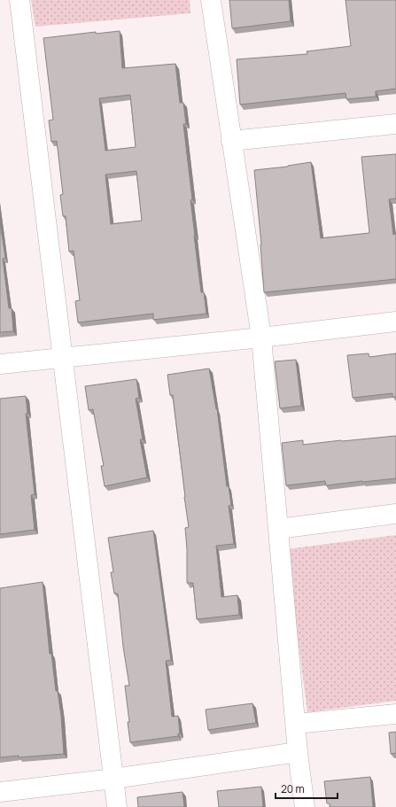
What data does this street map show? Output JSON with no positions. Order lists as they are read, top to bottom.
{
  "scale_bar": "20 m"
}
